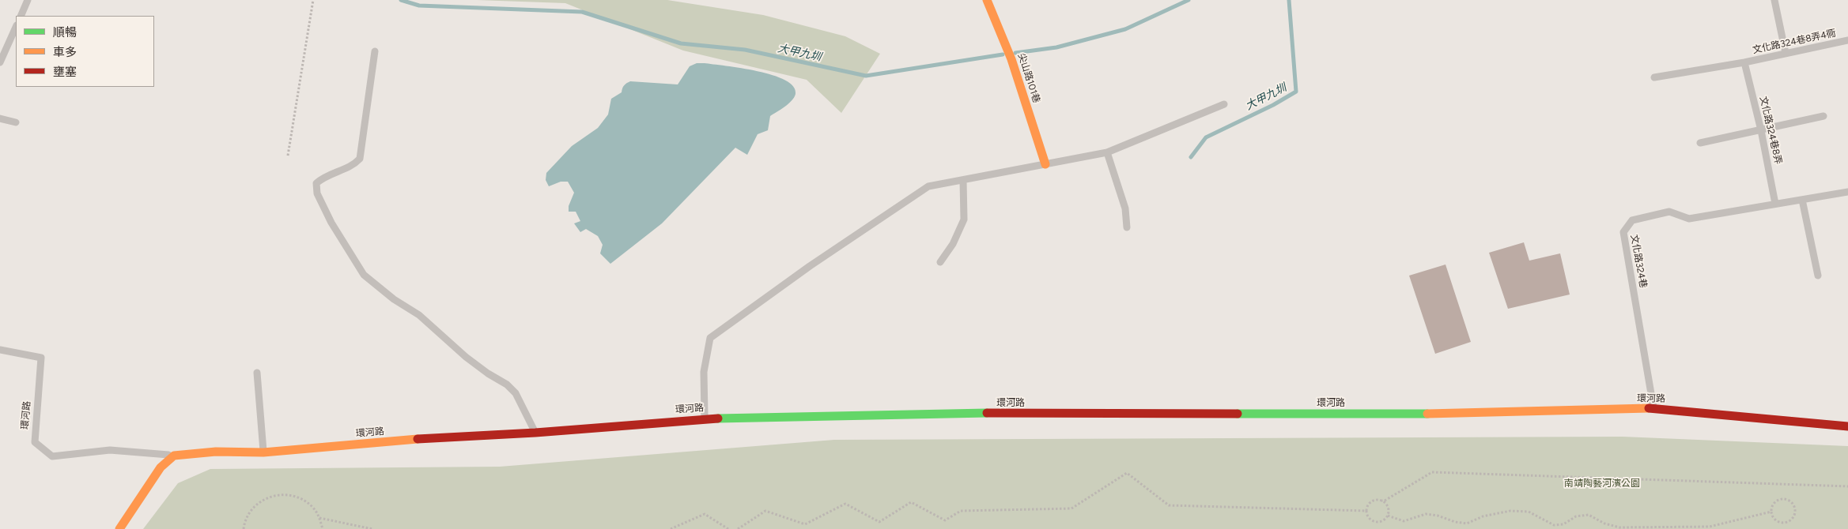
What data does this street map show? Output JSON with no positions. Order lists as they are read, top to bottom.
{
  "streets": {
    "street": ["尖山路101巷", "環河路"],
    "lane": ["文化路324巷8弄4衕", "文化路324巷8弄", "文化路324巷"]
  },
  "crossings": [
    ["文化路324巷8弄4衕", "文化路324巷8弄"],
    ["文化路324巷8弄", "文化路324巷"],
    ["文化路324巷", "環河路"]
  ],
  "water": ["大甲九圳"],
  "parks": ["南靖陶藝河濱公園"],
  "legend": ["順暢", "車多", "壅塞"]
}
